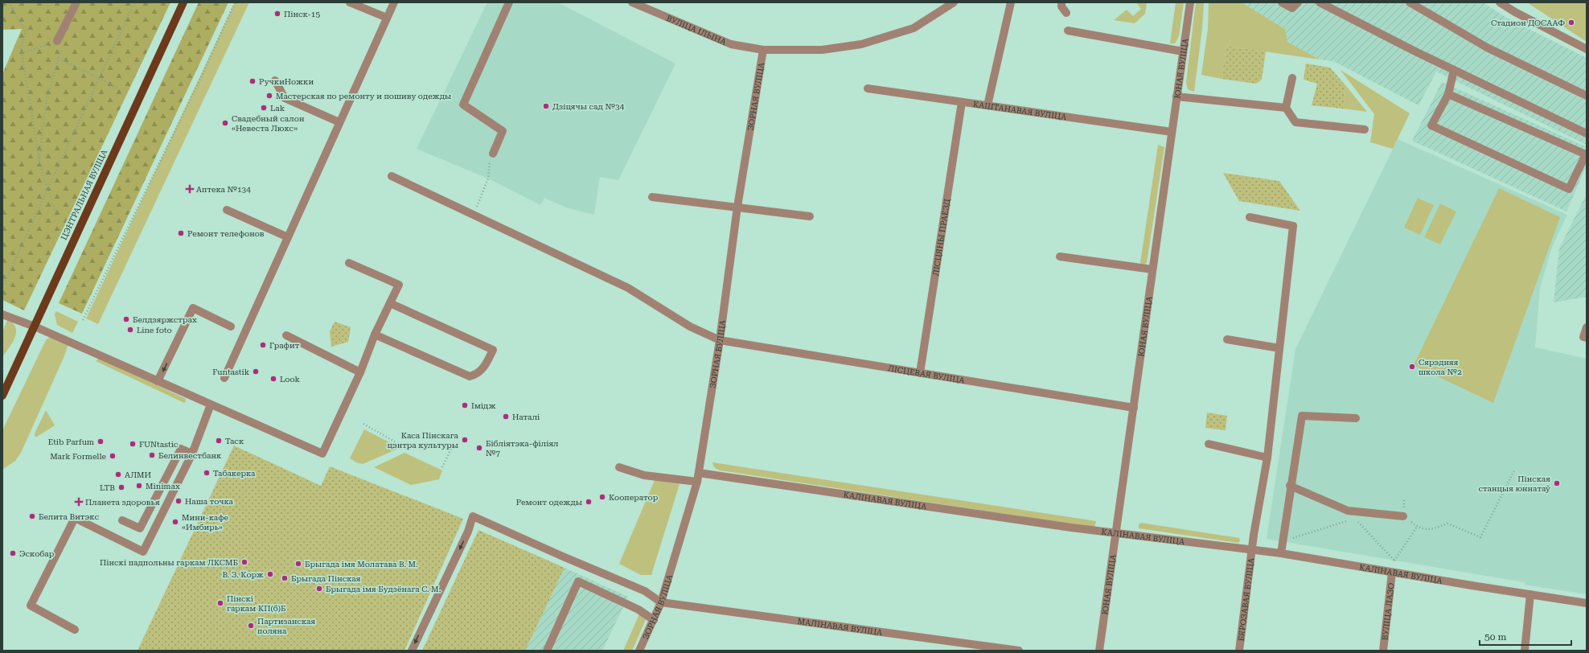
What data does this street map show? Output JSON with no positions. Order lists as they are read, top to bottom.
{
  "streets": {
    "main road": ["ЦЭНТРАЛЬНАЯ ВУЛІЦА"],
    "street": [
      "ВУЛІЦА ІЛЬІНА",
      "ЮНАЯ ВУЛІЦА",
      "ЗОРНАЯ ВУЛІЦА",
      "КАШТАНАВАЯ ВУЛІЦА",
      "ЛІСЦЯНЫ ПРАЕЗД",
      "ЛІСЦЕВАЯ ВУЛІЦА",
      "КАЛІНАВАЯ ВУЛІЦА",
      "БЯРОЗАВАЯ ВУЛІЦА",
      "ВУЛІЦА ЛАЗО",
      "МАЛІНАВАЯ ВУЛІЦА"
    ]
  },
  "crossings": [
    ["ВУЛІЦА ІЛЬІНА", "ЗОРНАЯ ВУЛІЦА"],
    ["ЮНАЯ ВУЛІЦА", "КАШТАНАВАЯ ВУЛІЦА"],
    ["ЮНАЯ ВУЛІЦА", "ЛІСЦЕВАЯ ВУЛІЦА"],
    ["ЮНАЯ ВУЛІЦА", "КАЛІНАВАЯ ВУЛІЦА"],
    ["ЗОРНАЯ ВУЛІЦА", "ЛІСЦЕВАЯ ВУЛІЦА"],
    ["ЗОРНАЯ ВУЛІЦА", "КАЛІНАВАЯ ВУЛІЦА"],
    ["ЗОРНАЯ ВУЛІЦА", "МАЛІНАВАЯ ВУЛІЦА"],
    ["КАШТАНАВАЯ ВУЛІЦА", "ЛІСЦЯНЫ ПРАЕЗД"],
    ["ЛІСЦЯНЫ ПРАЕЗД", "ЛІСЦЕВАЯ ВУЛІЦА"],
    ["КАЛІНАВАЯ ВУЛІЦА", "БЯРОЗАВАЯ ВУЛІЦА"],
    ["КАЛІНАВАЯ ВУЛІЦА", "ВУЛІЦА ЛАЗО"]
  ],
  "places": {
    "other": [
      "Пінск-15",
      "Стадион ДОСААФ",
      "РучкиНожки",
      "Мастерская по ремонту и пошиву одежды",
      "Дзіцячы сад №34",
      "Lak",
      "Свадебный салон «Невеста Люкс»",
      "Ремонт телефонов",
      "Белдзяржстрах",
      "Line foto",
      "Графит",
      "Сярэдняя школа №2",
      "Funtastik",
      "Look",
      "Імідж",
      "Наталі",
      "Каса Пінскага цэнтра культуры",
      "Таск",
      "Etib Parfum",
      "FUNtastic",
      "Бібліятэка-філіял №7",
      "Белинвестбанк",
      "Mark Formelle",
      "Табакерка",
      "АЛМИ",
      "Пінская станцыя юннатаў",
      "Minimax",
      "LTB",
      "Кооператор",
      "Наша точка",
      "Ремонт одежды",
      "Белита Витэкс",
      "Мини-кафе «Имбирь»",
      "Эскобар",
      "Пінскі падпольны гаркам ЛКСМБ",
      "Брыгада імя Молатава В. М.",
      "В. З. Корж",
      "Брыгада Пінская",
      "Брыгада імя Будзёнага С. М.",
      "Пінскі гаркам КП(б)Б",
      "Партизанская поляна"
    ],
    "health": ["Аптека №134", "Планета здоровья"]
  },
  "scale_bar": "50 m"
}
